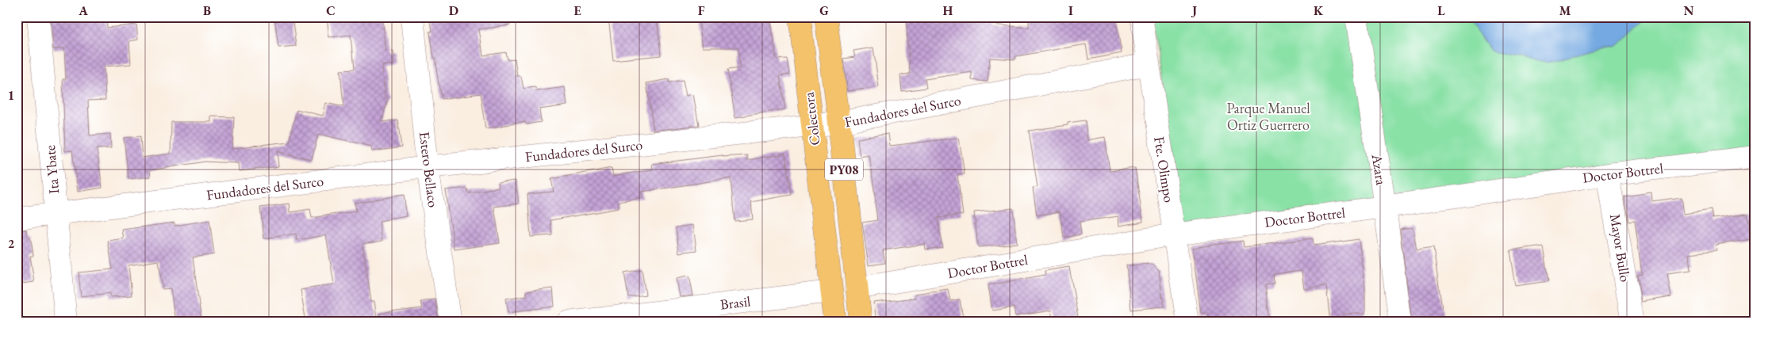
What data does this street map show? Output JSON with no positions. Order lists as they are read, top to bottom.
{
  "streets": {
    "main road": ["Colectora", "PY08"],
    "street": [
      "Fundadores del Surco",
      "Ita Ybate",
      "Estero Bellaco",
      "Fte. Olimpo",
      "Azara",
      "Doctor Bottrel",
      "Mayor Bullo",
      "Brasil"
    ]
  },
  "crossings": [
    ["Fundadores del Surco", "Colectora"],
    ["Fundadores del Surco", "Ita Ybate"],
    ["Fundadores del Surco", "Estero Bellaco"],
    ["Fundadores del Surco", "PY08"],
    ["Fundadores del Surco", "Fte. Olimpo"],
    ["Colectora", "Brasil"],
    ["PY08", "Doctor Bottrel"],
    ["Fte. Olimpo", "Doctor Bottrel"],
    ["Azara", "Doctor Bottrel"],
    ["Doctor Bottrel", "Mayor Bullo"]
  ],
  "parks": ["Parque Manuel Ortiz Guerrero"],
  "grid": {
    "columns": [
      "A",
      "B",
      "C",
      "D",
      "E",
      "F",
      "G",
      "H",
      "I",
      "J",
      "K",
      "L",
      "M",
      "N"
    ],
    "rows": ["1", "2"]
  }
}
